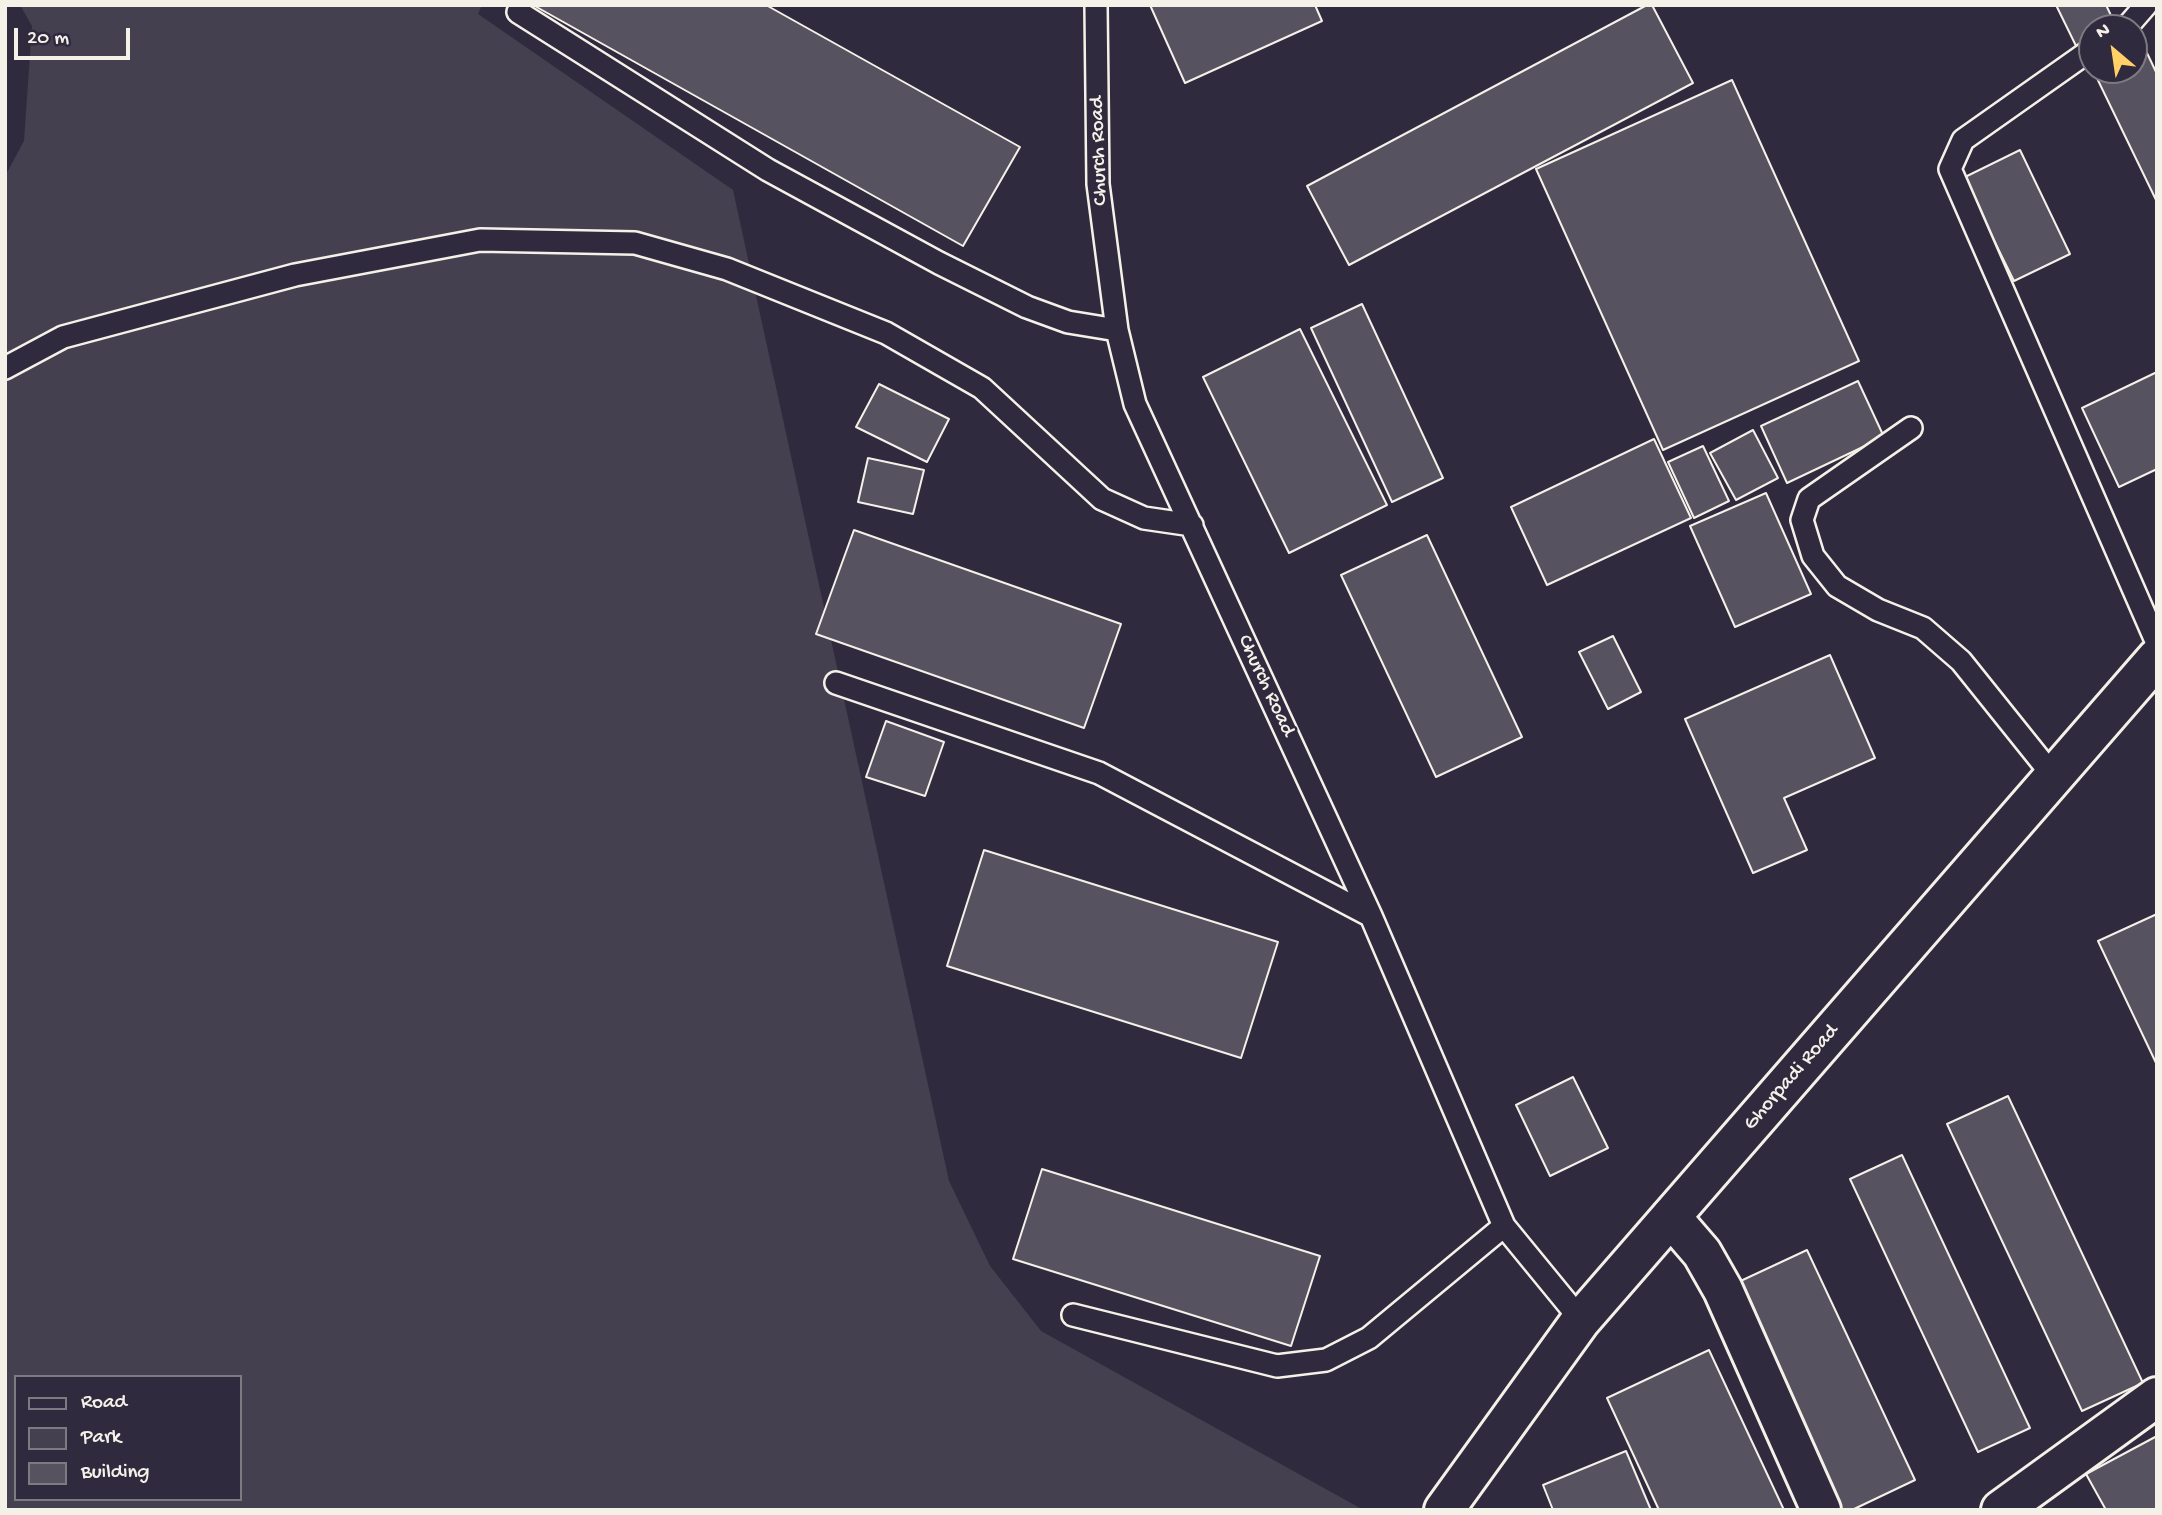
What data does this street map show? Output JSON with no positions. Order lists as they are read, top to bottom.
{
  "streets": {
    "main road": ["Ghorpadi Road"],
    "lane": ["Church Road"]
  },
  "crossings": [
    ["Church Road", "Ghorpadi Road"]
  ],
  "legend": ["Road", "Park", "Building"],
  "scale_bar": "20 m",
  "north": "top left"
}
